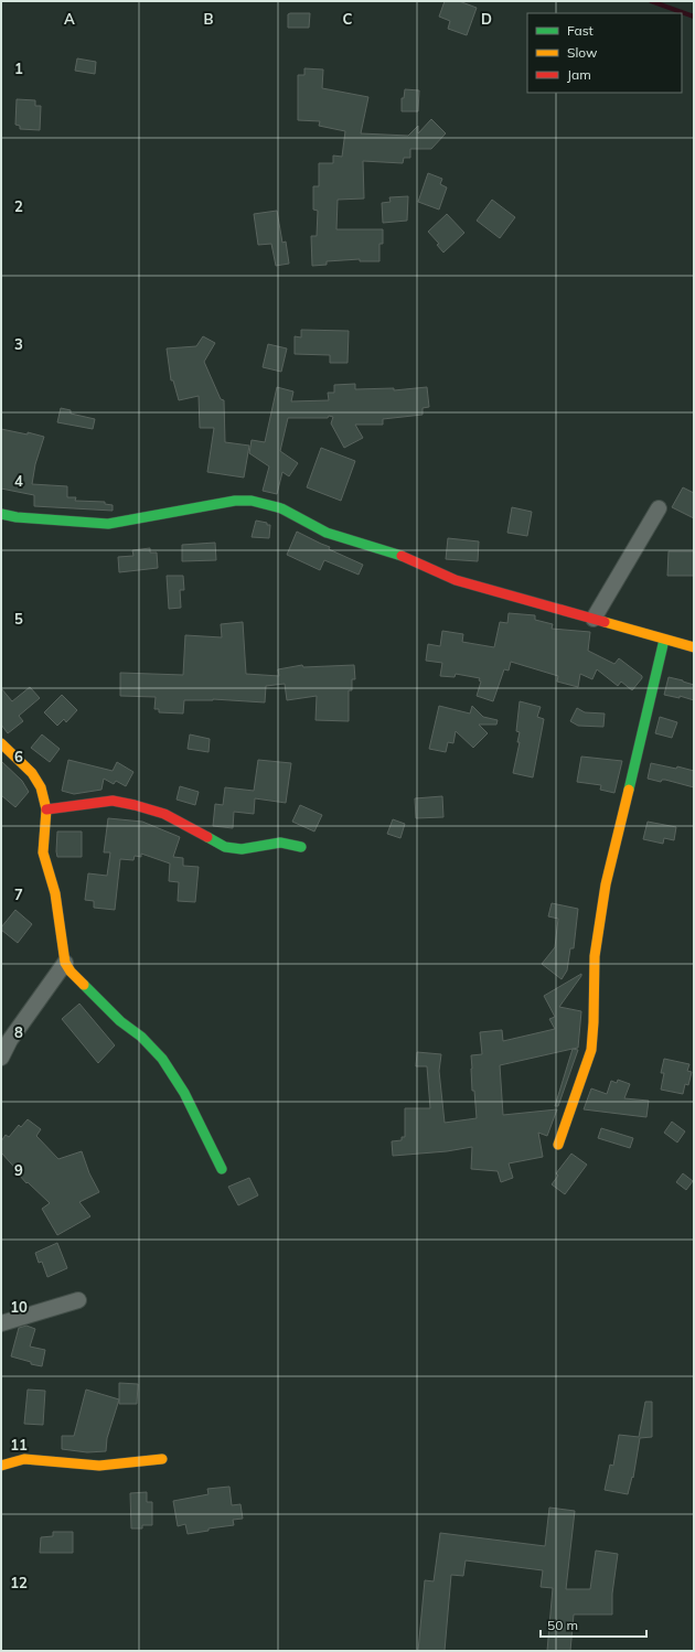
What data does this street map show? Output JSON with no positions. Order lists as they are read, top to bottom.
{
  "legend": ["Fast", "Slow", "Jam"],
  "scale_bar": "50 m",
  "grid": {
    "columns": [
      "A",
      "B",
      "C",
      "D"
    ],
    "rows": [
      "1",
      "2",
      "3",
      "4",
      "5",
      "6",
      "7",
      "8",
      "9",
      "10",
      "11",
      "12"
    ]
  }
}
